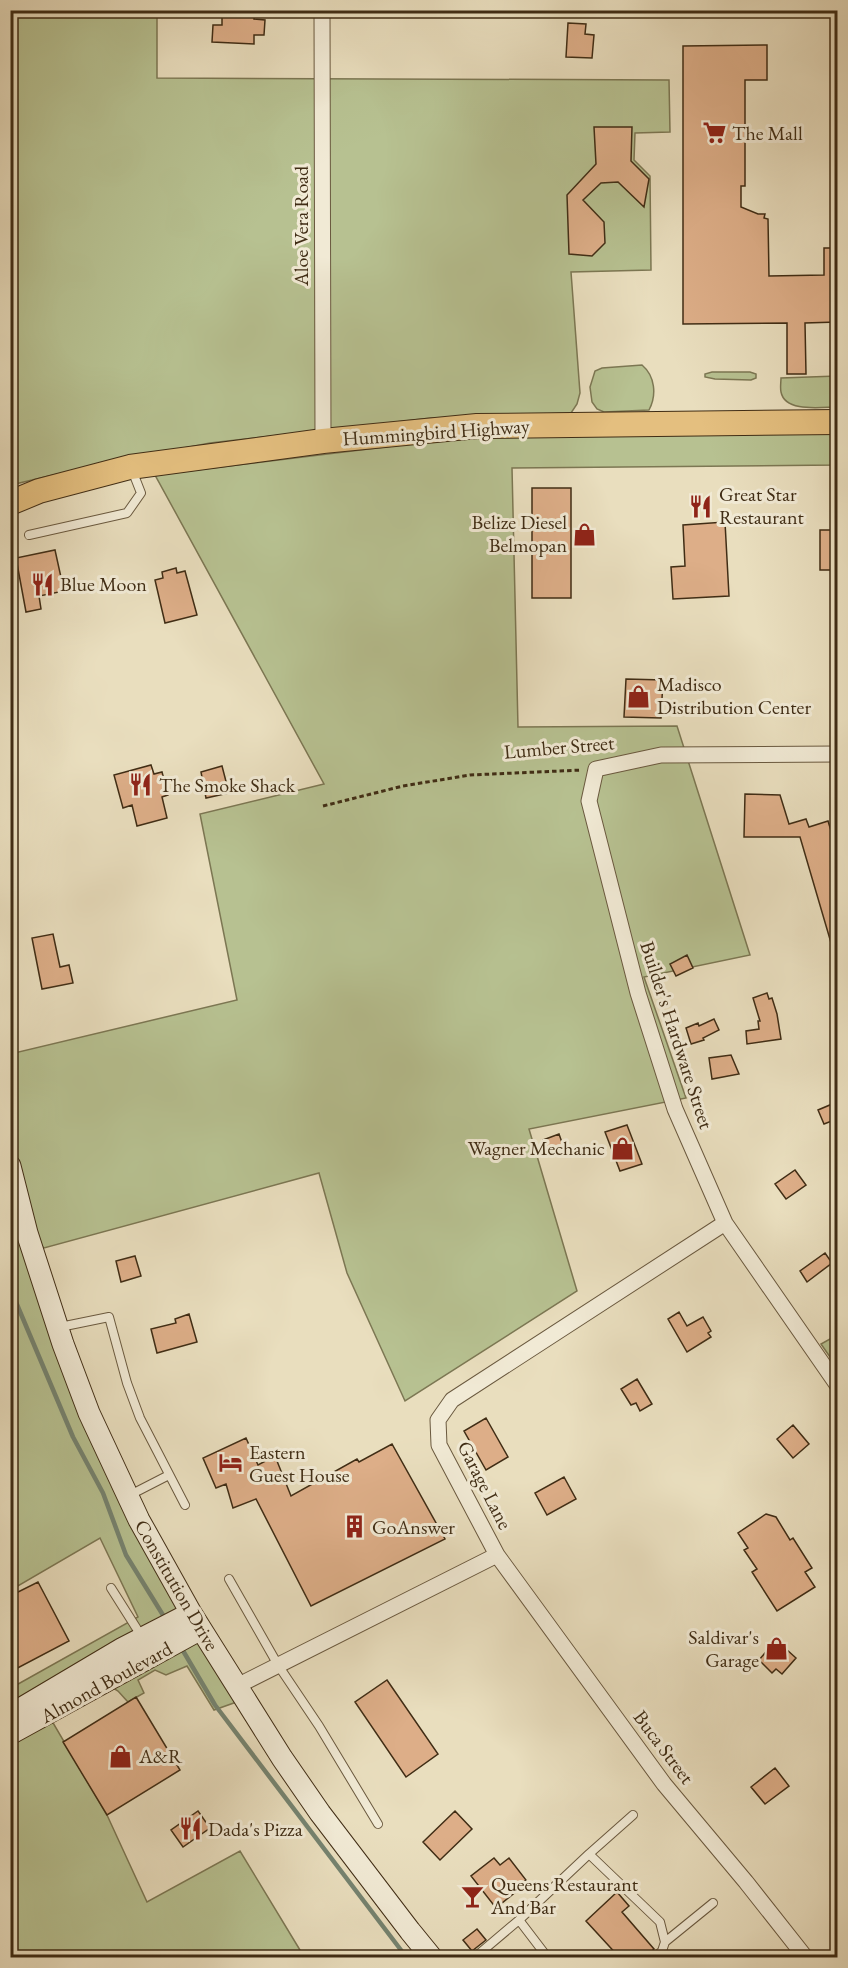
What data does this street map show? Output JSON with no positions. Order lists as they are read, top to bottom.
{
  "streets": {
    "main road": ["Hummingbird Highway", "Constitution Drive", "Almond Boulevard"],
    "street": [
      "Aloe Vera Road",
      "Lumber Street",
      "Builder's Hardware Street",
      "Garage Lane",
      "Buca Street"
    ]
  },
  "crossings": [
    ["Aloe Vera Road", "Hummingbird Highway"],
    ["Lumber Street", "Builder's Hardware Street"],
    ["Builder's Hardware Street", "Garage Lane"],
    ["Garage Lane", "Constitution Drive"],
    ["Garage Lane", "Buca Street"],
    ["Constitution Drive", "Almond Boulevard"]
  ],
  "places": {
    "supermarket": ["The Mall"],
    "restaurant": [
      "Great Star Restaurant",
      "Blue Moon",
      "The Smoke Shack",
      "Dada's Pizza"
    ],
    "shop": [
      "Belize Diesel Belmopan",
      "Madisco Distribution Center",
      "Wagner Mechanic",
      "Saldivar's Garage",
      "A&R"
    ],
    "hotel": ["Eastern Guest House"],
    "building": ["GoAnswer"],
    "bar": ["Queens Restaurant And Bar"]
  }
}
